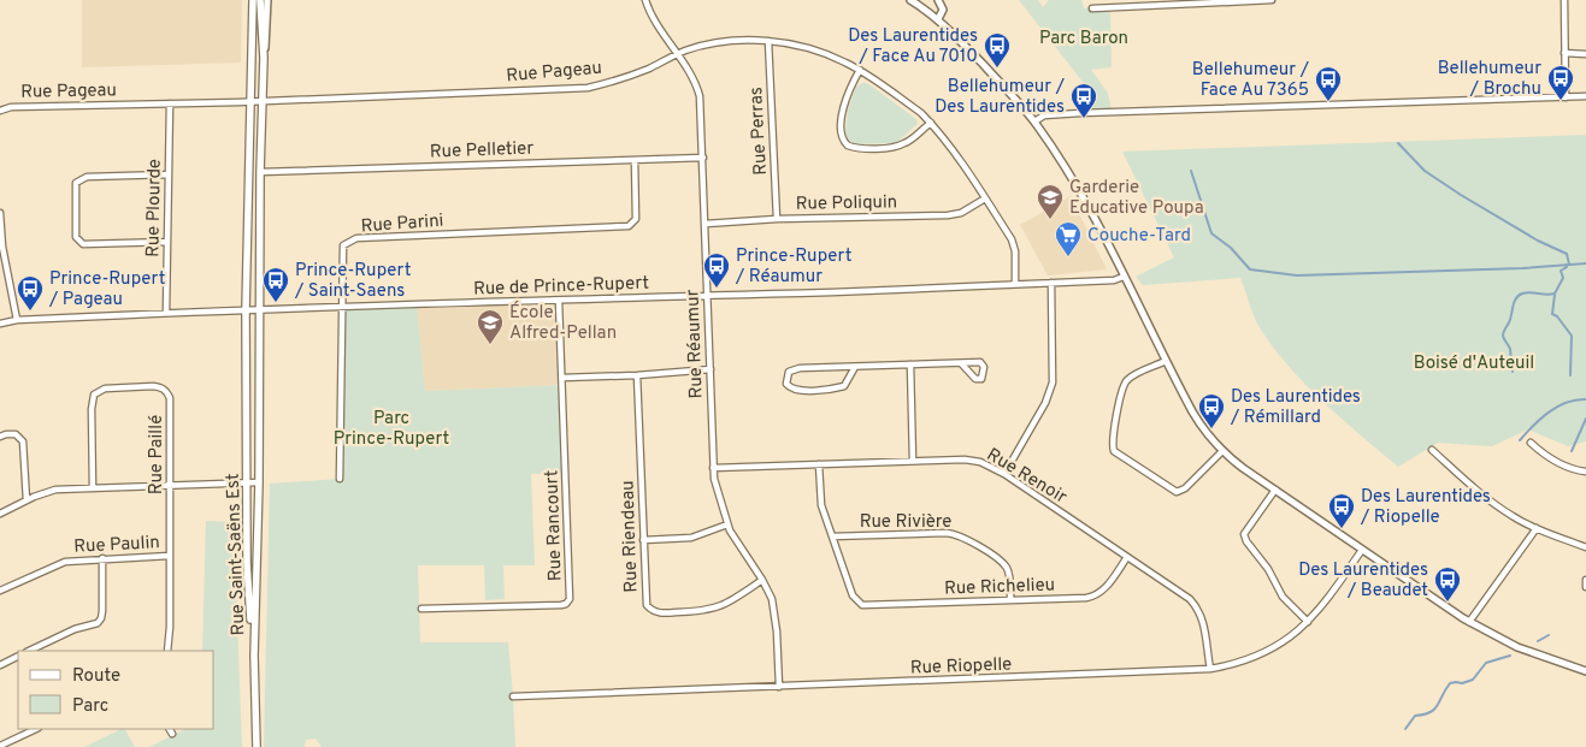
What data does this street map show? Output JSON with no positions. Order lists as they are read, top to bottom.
{
  "streets": {
    "main road": ["Rue Saint-Saëns Est"],
    "street": [
      "Rue Pageau",
      "Rue Perras",
      "Rue Pelletier",
      "Rue Poliquin",
      "Rue Plourde",
      "Rue Parini",
      "Rue de Prince-Rupert",
      "Rue Réaumur",
      "Rue Paillé",
      "Rue Renoir",
      "Rue Rivière",
      "Rue Rancourt",
      "Rue Riendeau",
      "Rue Paulin",
      "Rue Richelieu",
      "Rue Riopelle"
    ]
  },
  "crossings": [
    ["Rue Pageau", "Rue Perras"],
    ["Rue Pageau", "Rue Poliquin"],
    ["Rue Pageau", "Rue Plourde"],
    ["Rue Pageau", "Rue de Prince-Rupert"],
    ["Rue Pageau", "Rue Réaumur"],
    ["Rue Pageau", "Rue Saint-Saëns Est"],
    ["Rue Perras", "Rue Poliquin"],
    ["Rue Pelletier", "Rue Parini"],
    ["Rue Pelletier", "Rue Réaumur"],
    ["Rue Pelletier", "Rue Saint-Saëns Est"],
    ["Rue Poliquin", "Rue Réaumur"],
    ["Rue Plourde", "Rue de Prince-Rupert"],
    ["Rue Parini", "Rue de Prince-Rupert"],
    ["Rue de Prince-Rupert", "Rue Réaumur"],
    ["Rue de Prince-Rupert", "Rue Rancourt"],
    ["Rue de Prince-Rupert", "Rue Saint-Saëns Est"],
    ["Rue Réaumur", "Rue Renoir"],
    ["Rue Réaumur", "Rue Riendeau"],
    ["Rue Réaumur", "Rue Riopelle"],
    ["Rue Paillé", "Rue Paulin"],
    ["Rue Renoir", "Rue Richelieu"],
    ["Rue Renoir", "Rue Riopelle"],
    ["Rue Rivière", "Rue Richelieu"]
  ],
  "parks": ["Parc Baron", "Boisé d'Auteuil", "Parc Prince-Rupert"],
  "places": {
    "bus stop": [
      "Des Laurentides / Face Au 7010",
      "Bellehumeur / Brochu",
      "Bellehumeur / Face Au 7365",
      "Bellehumeur / Des Laurentides",
      "Prince-Rupert / Réaumur",
      "Prince-Rupert / Saint-Saens",
      "Prince-Rupert / Pageau",
      "Des Laurentides / Rémillard",
      "Des Laurentides / Riopelle",
      "Des Laurentides / Beaudet"
    ],
    "school or university": ["Garderie Educative Poupa", "École Alfred-Pellan"],
    "supermarket": ["Couche-Tard"]
  },
  "legend": ["Route", "Parc"]
}
